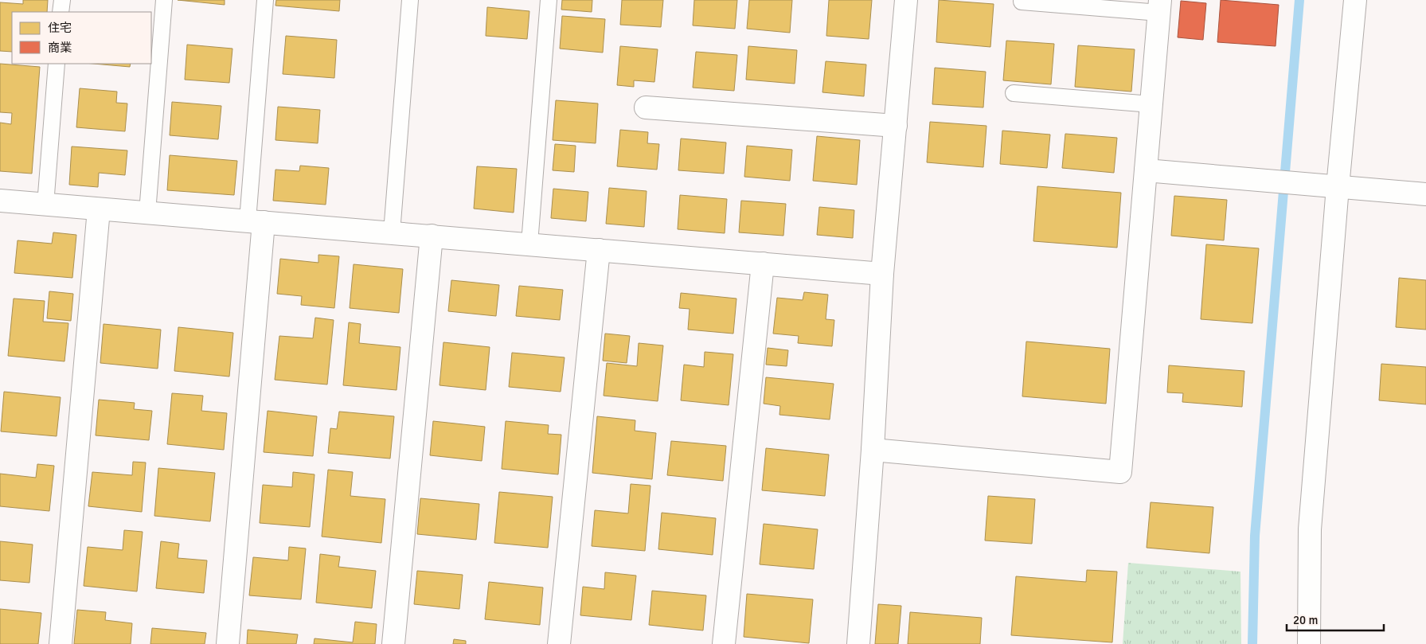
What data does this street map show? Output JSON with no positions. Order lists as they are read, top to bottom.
{
  "legend": ["住宅", "商業"],
  "scale_bar": "20 m"
}
